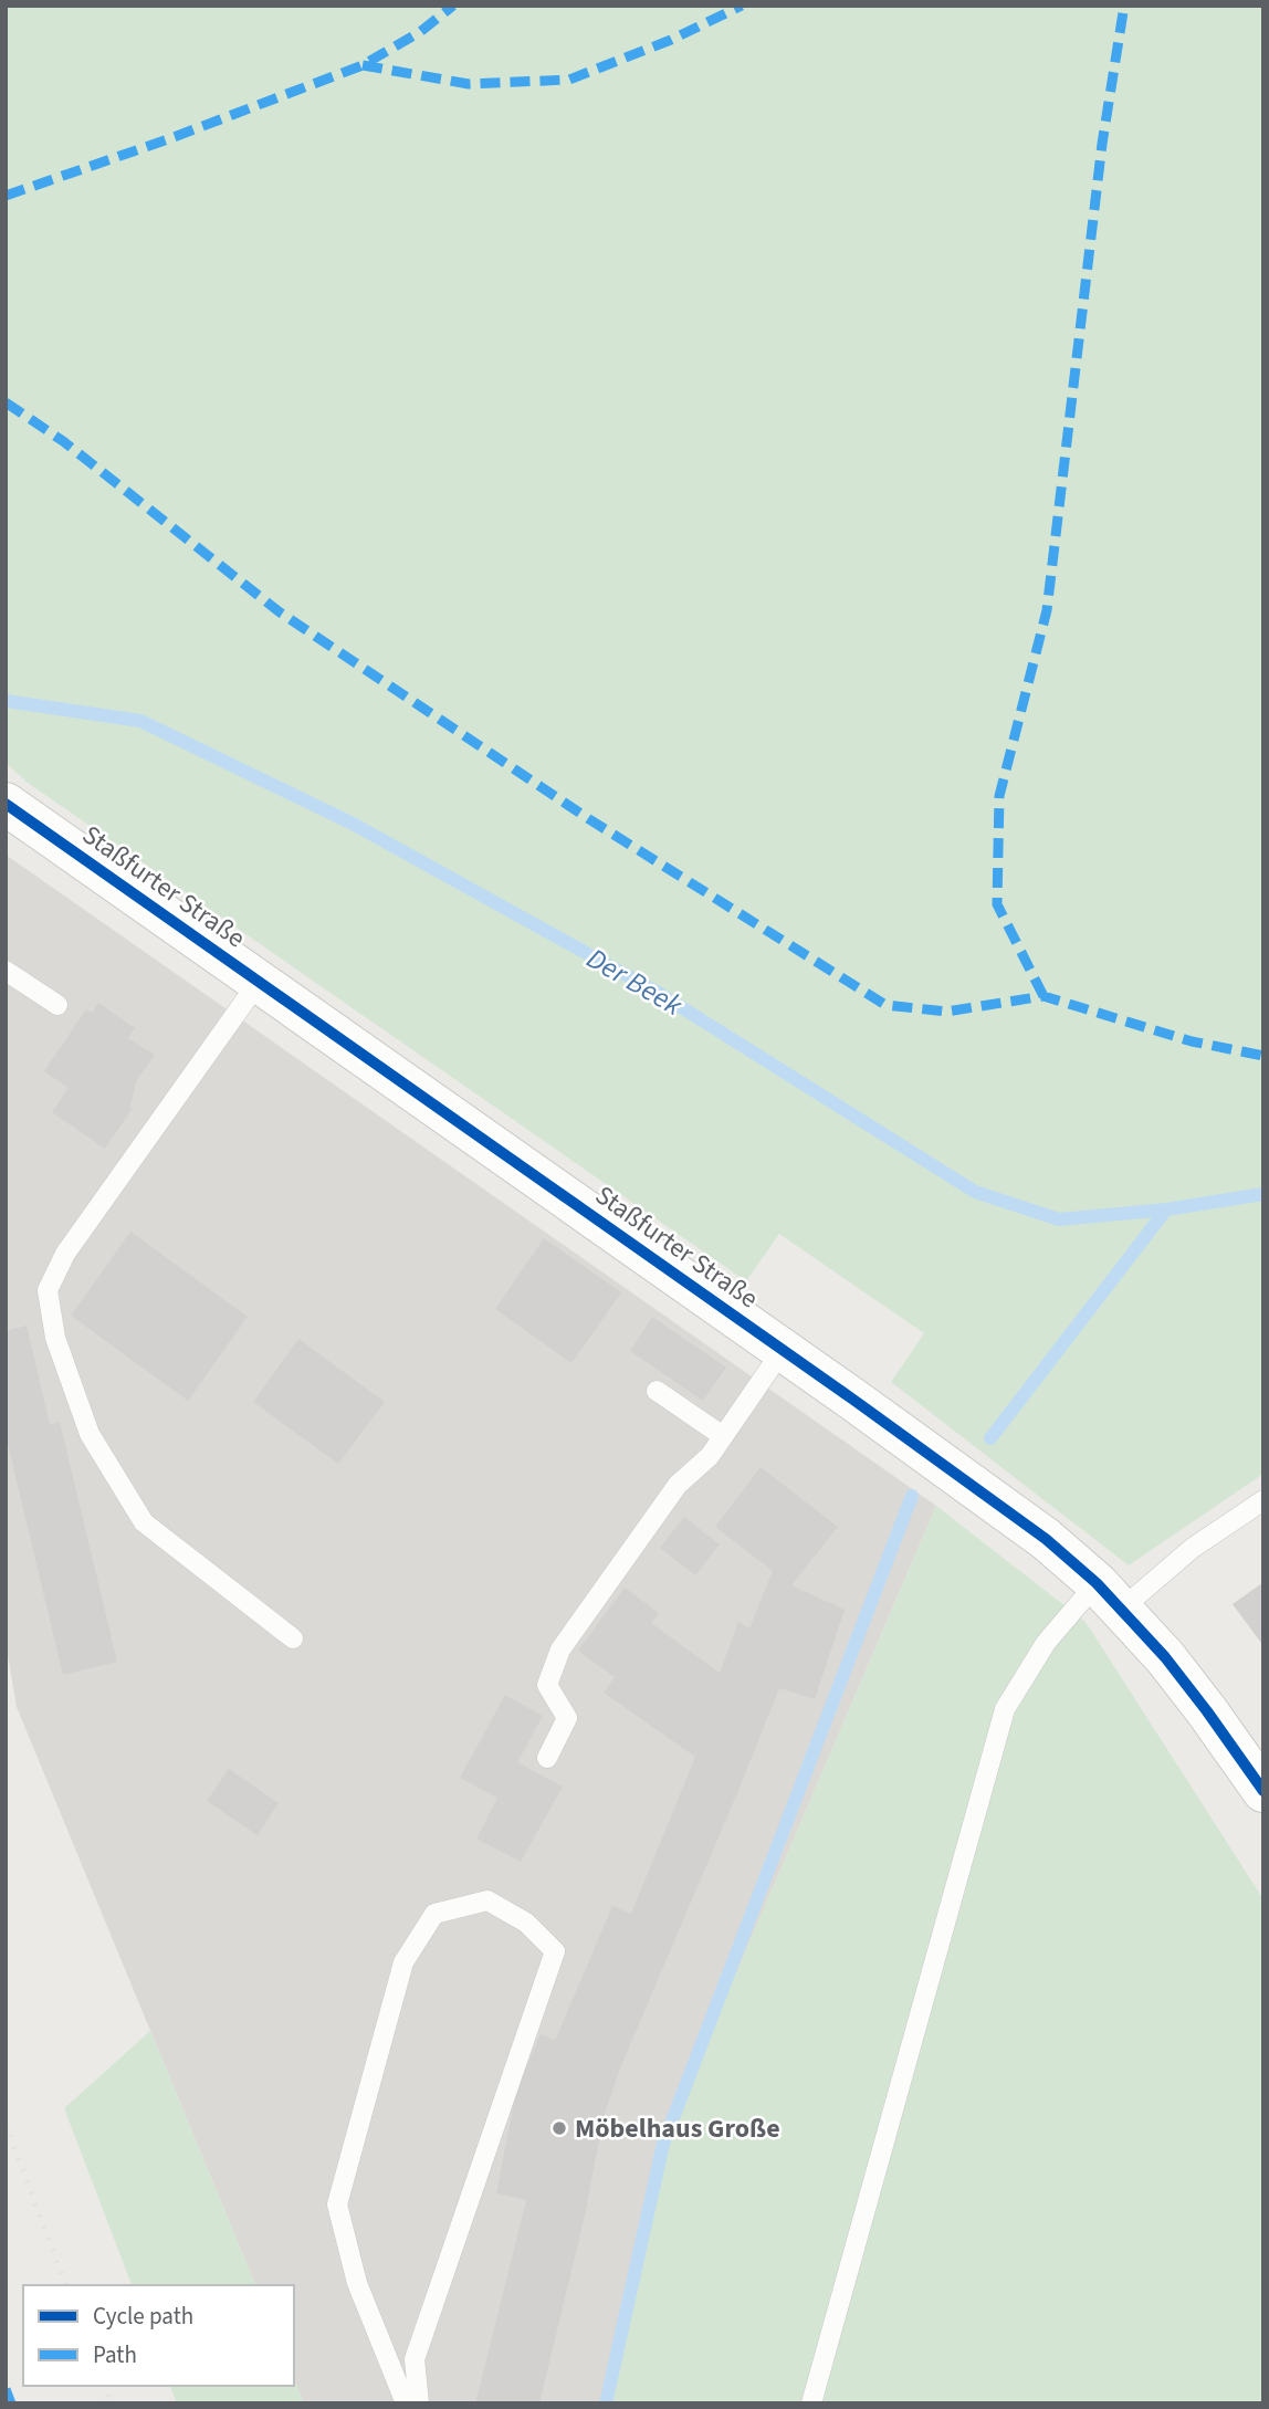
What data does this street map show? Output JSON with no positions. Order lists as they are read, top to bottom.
{
  "streets": {
    "main road": ["Staßfurter Straße"]
  },
  "water": ["Der Beek"],
  "places": ["Möbelhaus Große"],
  "legend": ["Cycle path", "Path"]
}
